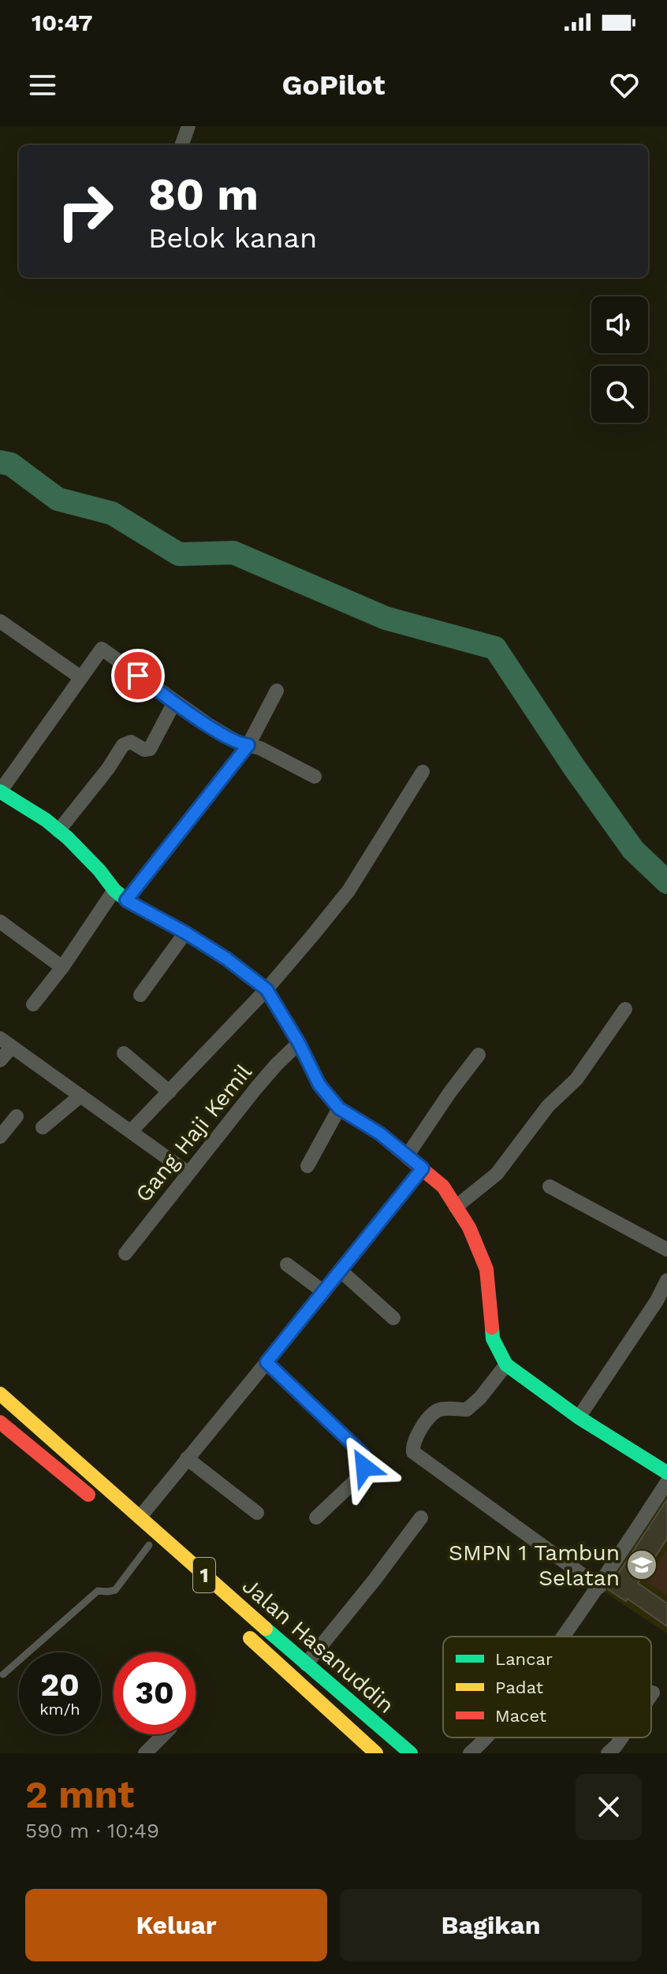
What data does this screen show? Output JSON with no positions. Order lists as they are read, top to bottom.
{
  "streets": {
    "main road": ["1", "Jalan Hasanuddin"],
    "street": ["Gang Haji Kemil"]
  },
  "places": {
    "school or university": ["SMPN 1 Tambun Selatan"]
  },
  "legend": ["Lancar", "Padat", "Macet"],
  "page": {
    "status": "10:47",
    "header": "GoPilot",
    "turn": ["80 m", "Belok kanan"],
    "speed": "20 km/h",
    "limit": "30",
    "heading": ["2 mnt", "590 m · 10:49"],
    "buttons": ["Keluar", "Bagikan"]
  }
}
